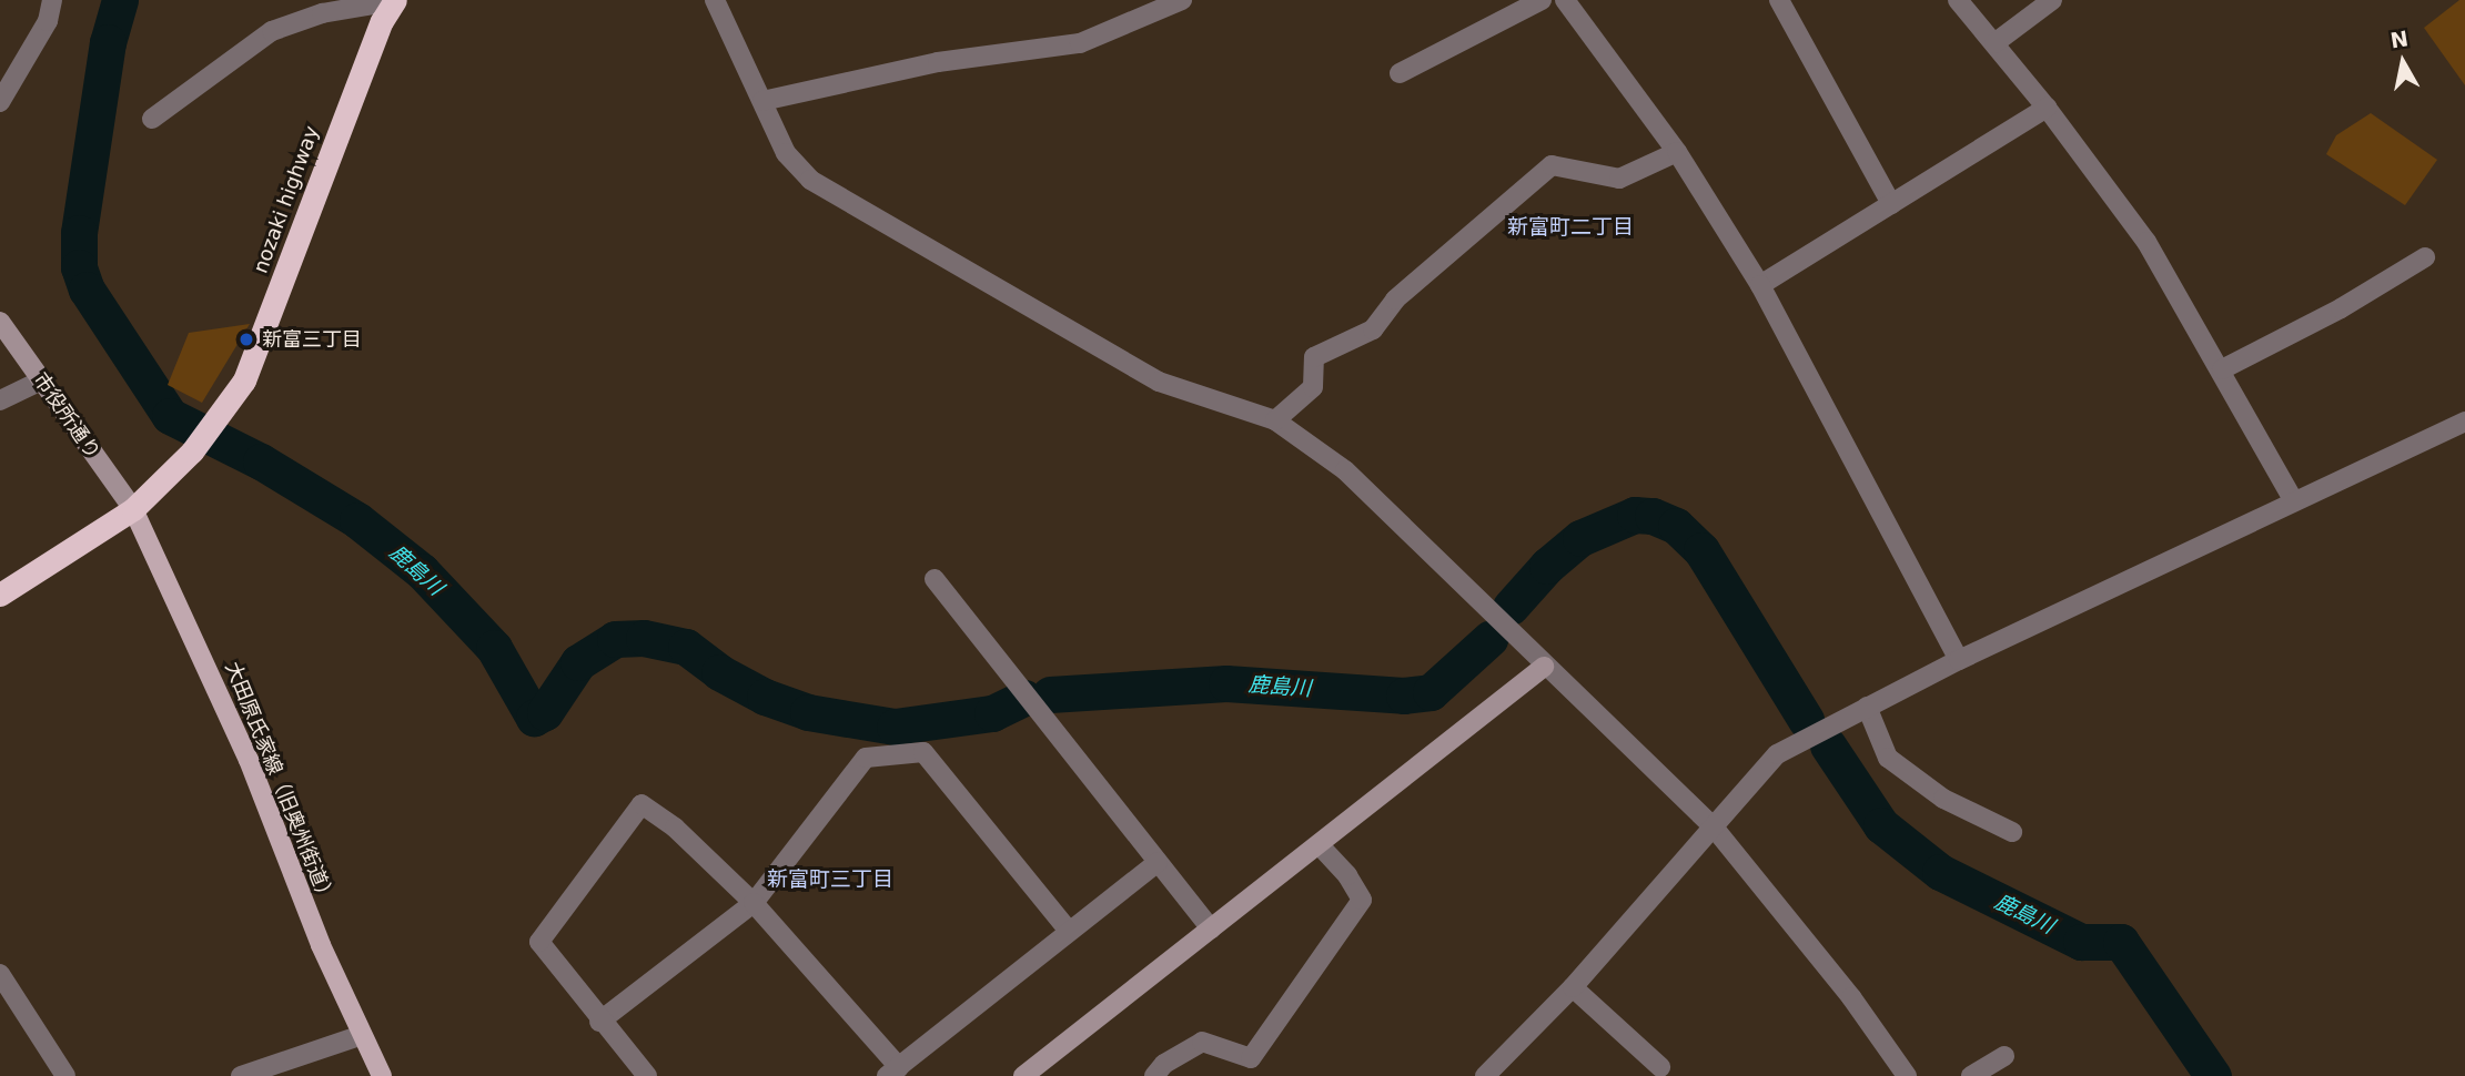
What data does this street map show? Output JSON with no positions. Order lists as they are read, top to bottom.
{
  "streets": {
    "highway": ["nozaki highway"],
    "main road": ["大田原氏家線（旧奥州街道）"],
    "street": ["市役所通り"]
  },
  "crossings": [
    ["nozaki highway", "市役所通り"],
    ["nozaki highway", "大田原氏家線（旧奥州街道）"],
    ["市役所通り", "大田原氏家線（旧奥州街道）"]
  ],
  "districts": ["新富町二丁目", "新富町三丁目"],
  "water": ["鹿島川"],
  "places": ["新富三丁目"],
  "north": "top"
}
